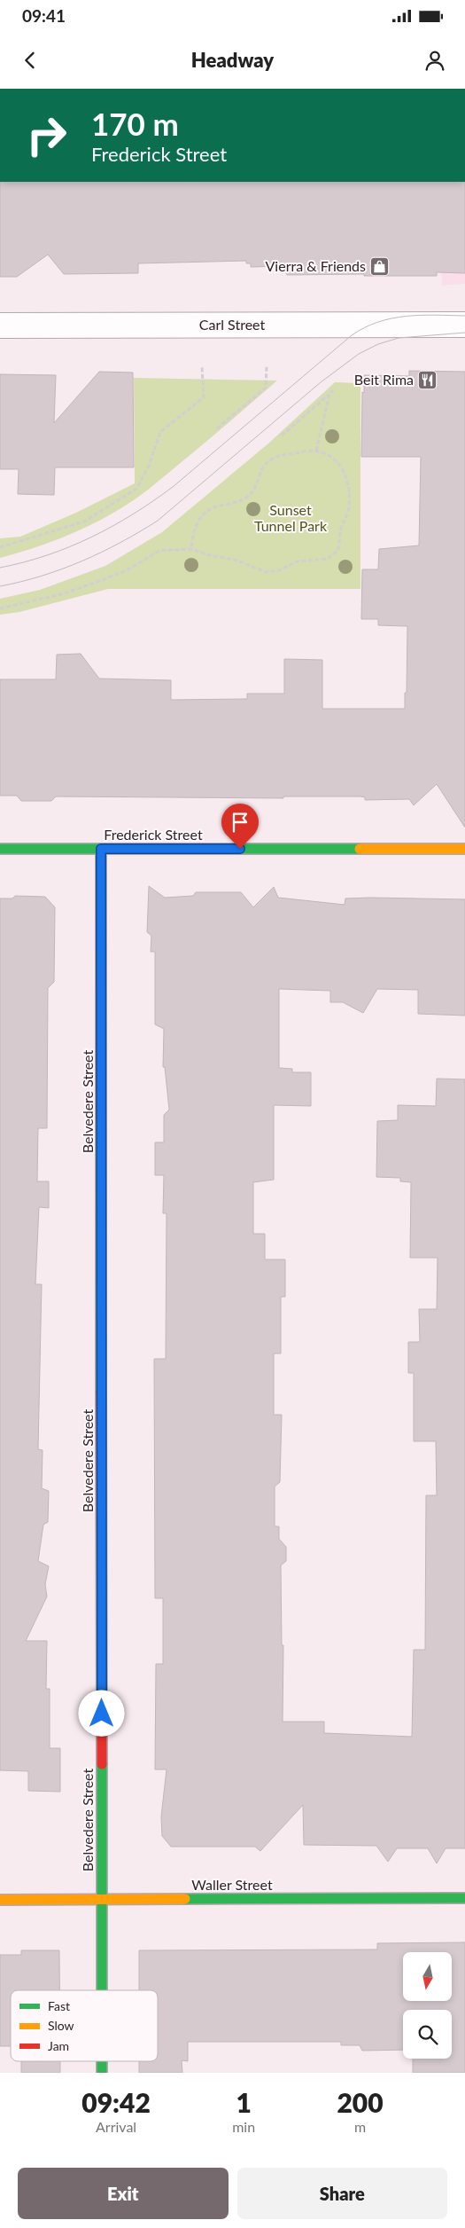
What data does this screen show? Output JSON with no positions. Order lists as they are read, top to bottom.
{
  "streets": {
    "street": [
      "Carl Street",
      "Frederick Street",
      "Belvedere Street",
      "Waller Street"
    ]
  },
  "crossings": [
    ["Frederick Street", "Belvedere Street"],
    ["Belvedere Street", "Waller Street"]
  ],
  "parks": ["Sunset Tunnel Park"],
  "places": {
    "shop": ["Vierra & Friends"],
    "restaurant": ["Beit Rima"]
  },
  "legend": ["Fast", "Slow", "Jam"],
  "north": "bottom",
  "page": {
    "status": "09:41",
    "header": "Headway",
    "turn": ["170 m", "Frederick Street"],
    "eta": [
      "09:42",
      "Arrival",
      "1",
      "min",
      "200",
      "m"
    ],
    "buttons": ["Exit", "Share"]
  }
}
